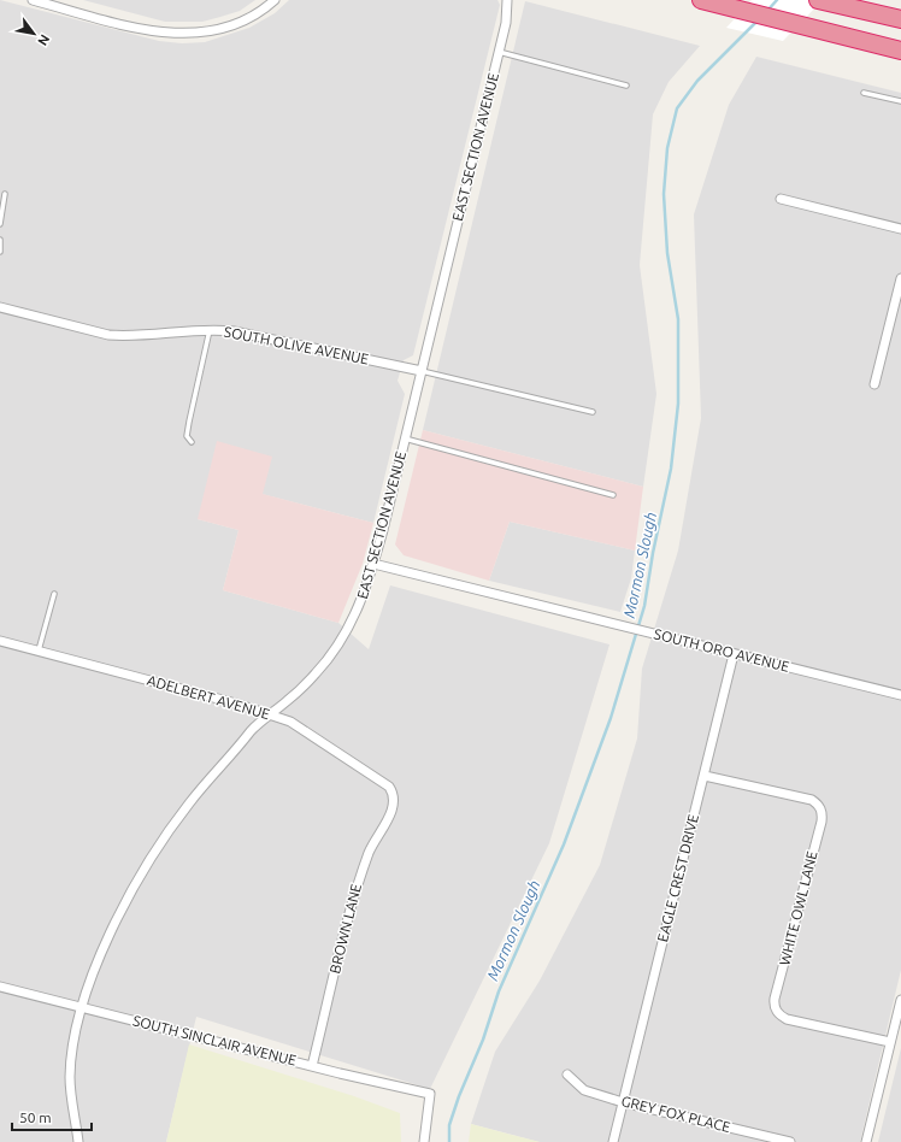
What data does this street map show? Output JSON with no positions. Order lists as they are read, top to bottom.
{
  "streets": {
    "street": [
      "EAST SECTION AVENUE",
      "SOUTH OLIVE AVENUE",
      "SOUTH ORO AVENUE",
      "ADELBERT AVENUE",
      "EAGLE CREST DRIVE",
      "WHITE OWL LANE",
      "BROWN LANE",
      "SOUTH SINCLAIR AVENUE",
      "GREY FOX PLACE"
    ]
  },
  "crossings": [
    ["EAST SECTION AVENUE", "SOUTH OLIVE AVENUE"],
    ["EAST SECTION AVENUE", "SOUTH ORO AVENUE"],
    ["EAST SECTION AVENUE", "ADELBERT AVENUE"],
    ["EAST SECTION AVENUE", "SOUTH SINCLAIR AVENUE"],
    ["SOUTH ORO AVENUE", "EAGLE CREST DRIVE"],
    ["ADELBERT AVENUE", "BROWN LANE"],
    ["EAGLE CREST DRIVE", "WHITE OWL LANE"],
    ["EAGLE CREST DRIVE", "GREY FOX PLACE"],
    ["BROWN LANE", "SOUTH SINCLAIR AVENUE"]
  ],
  "water": ["Mormon Slough"],
  "scale_bar": "50 m",
  "north": "bottom right"
}
